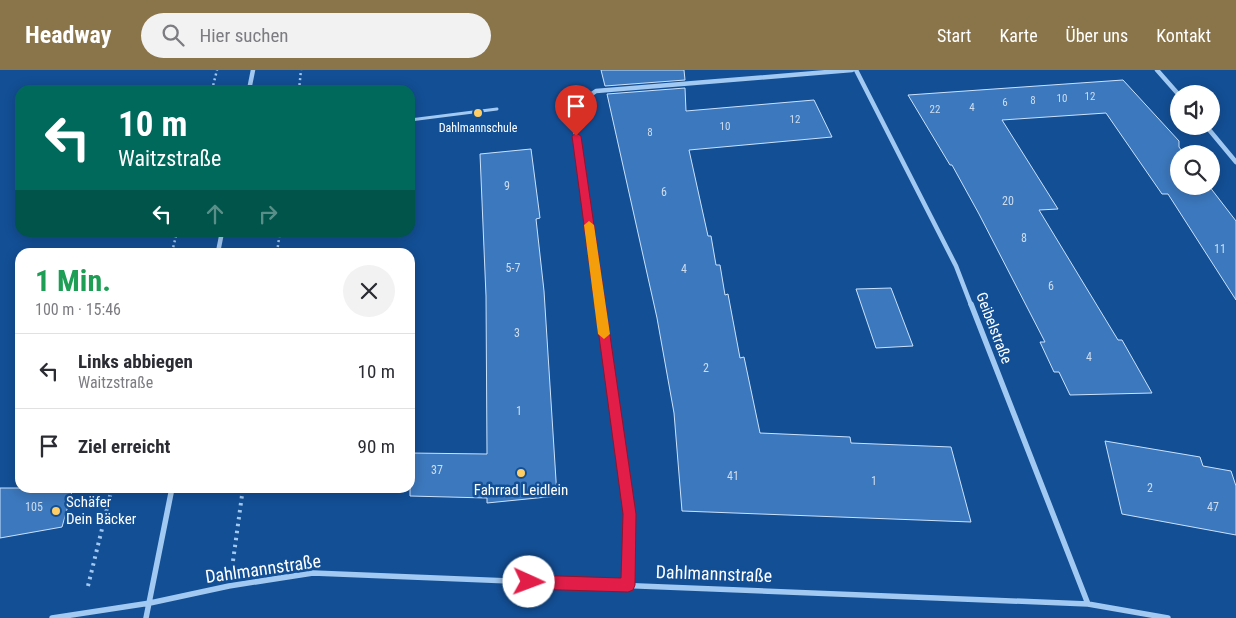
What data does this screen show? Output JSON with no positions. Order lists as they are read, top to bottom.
{
  "streets": {
    "street": ["Geibelstraße", "Dahlmannstraße"]
  },
  "crossings": [
    ["Geibelstraße", "Dahlmannstraße"]
  ],
  "places": ["Dahlmannschule", "Fahrrad Leidlein", "Schäfer Dein Bäcker"],
  "house_numbers": [
    "12",
    "10",
    "8",
    "6",
    "4",
    "22",
    "12",
    "10",
    "8",
    "9",
    "6",
    "20",
    "8",
    "11",
    "5-7",
    "4",
    "6",
    "3",
    "4",
    "2",
    "1",
    "37",
    "41",
    "1",
    "2",
    "105",
    "47"
  ],
  "page": {
    "header": "Headway",
    "search": "Hier suchen",
    "nav": [
      "Start",
      "Karte",
      "Über uns",
      "Kontakt"
    ],
    "turn": ["10 m", "Waitzstraße"],
    "heading": ["1 Min.", "100 m · 15:46"],
    "list": [
      {
        "name": "Links abbiegen",
        "note": "Waitzstraße",
        "value": "10 m"
      },
      {
        "name": "Ziel erreicht",
        "value": "90 m"
      }
    ]
  }
}
